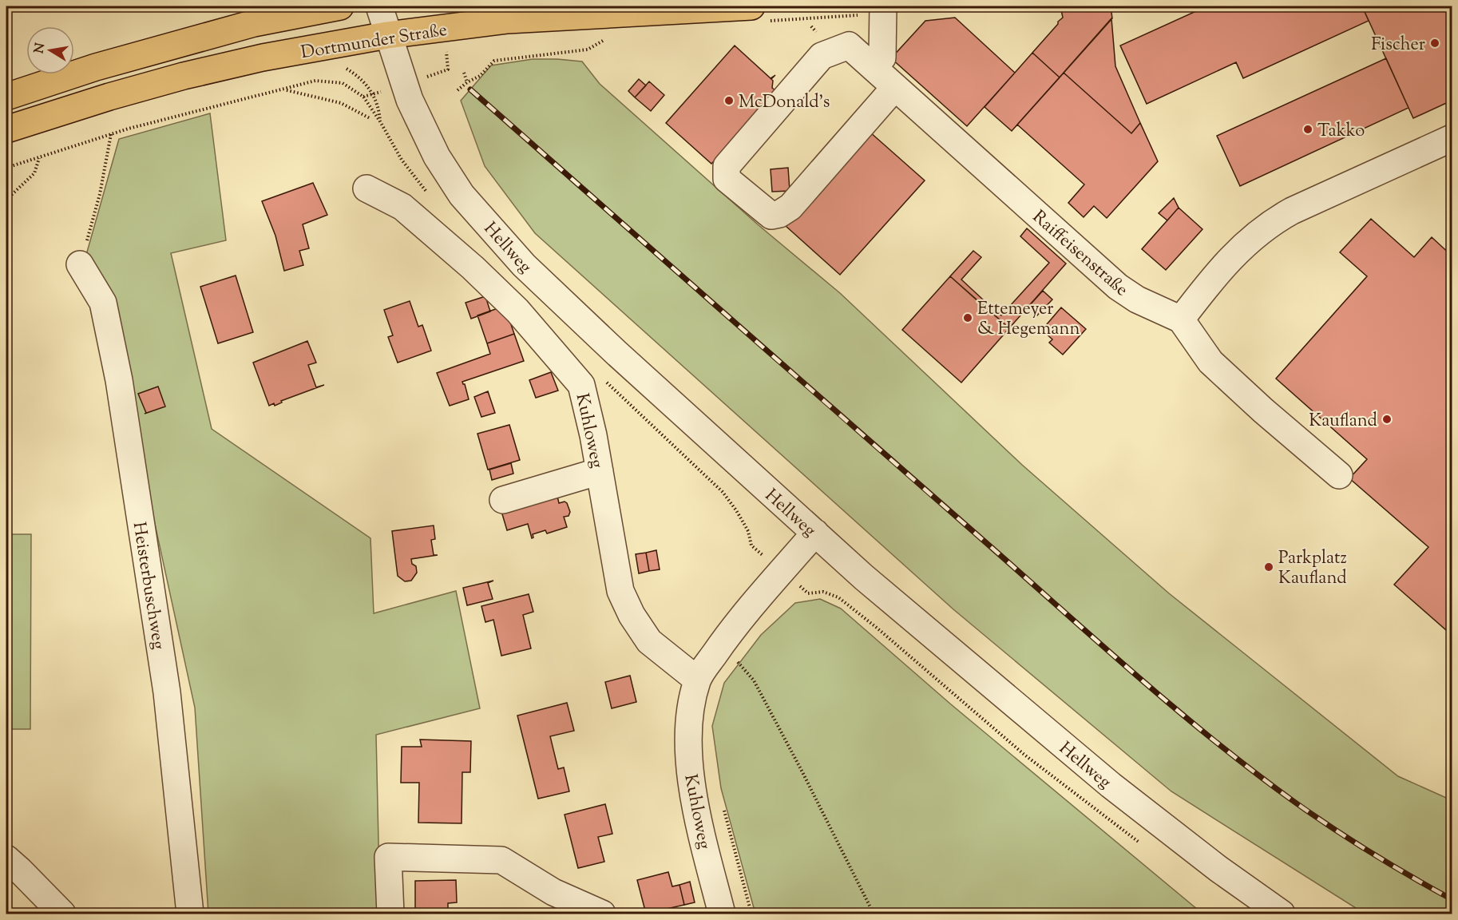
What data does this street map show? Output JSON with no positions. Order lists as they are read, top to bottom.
{
  "streets": {
    "main road": ["Dortmunder Straße"],
    "street": [
      "Hellweg",
      "Raiffeisenstraße",
      "Kuhloweg",
      "Heisterbuschweg"
    ]
  },
  "crossings": [
    ["Dortmunder Straße", "Hellweg"],
    ["Hellweg", "Kuhloweg"]
  ],
  "places": [
    "Fischer",
    "McDonald's",
    "Takko",
    "Ettemeyer & Hegemann",
    "Kaufland",
    "Parkplatz Kaufland"
  ],
  "north": "left"
}
